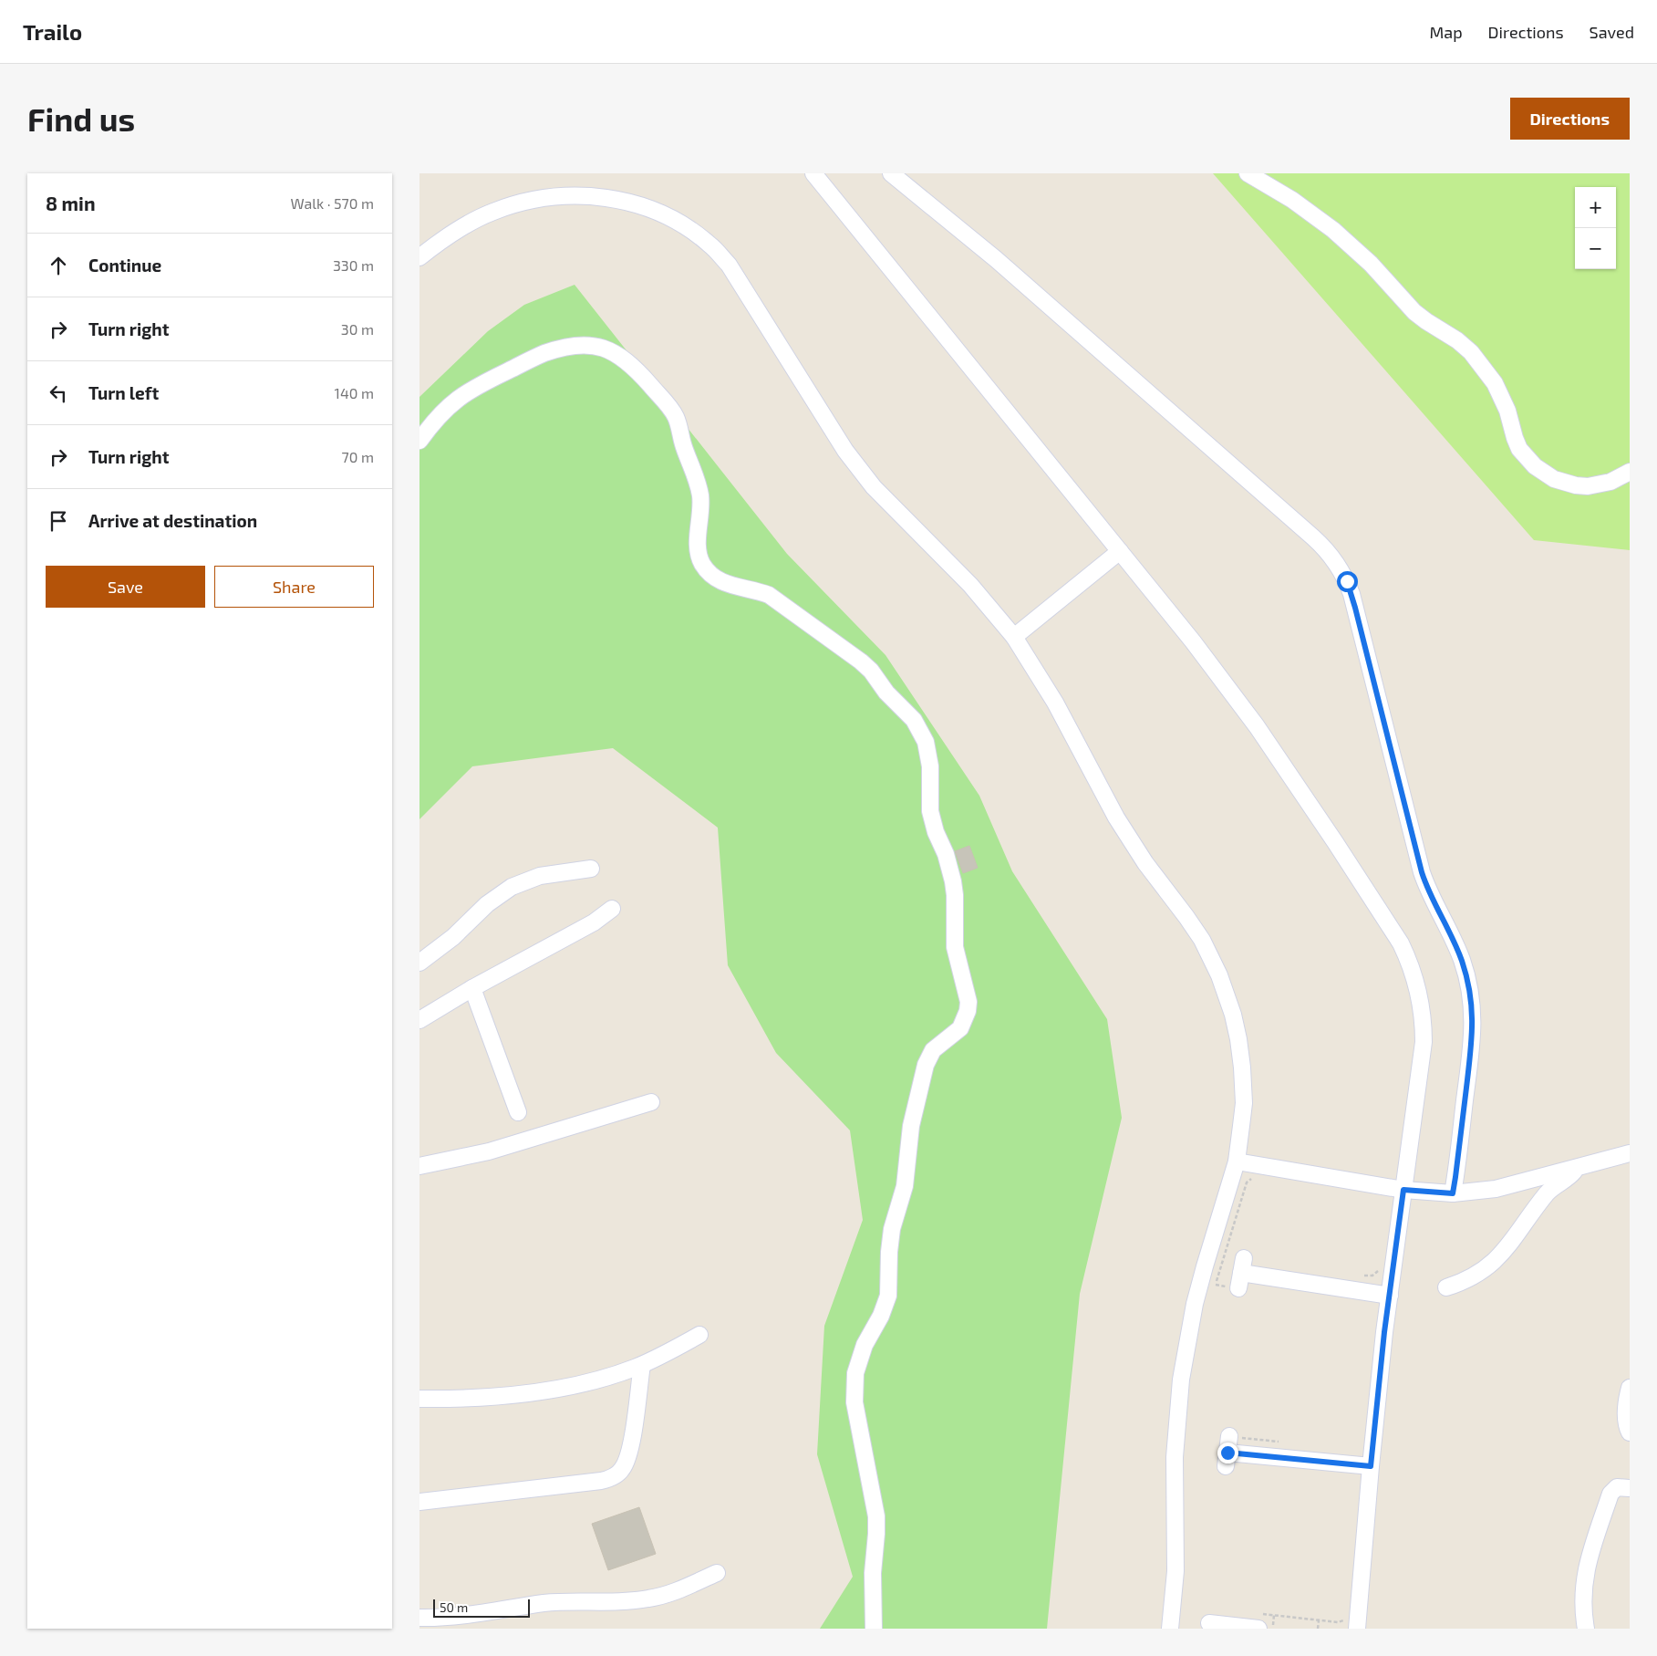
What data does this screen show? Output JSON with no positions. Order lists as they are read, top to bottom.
{
  "scale_bar": "50 m",
  "page": {
    "header": "Trailo",
    "nav": ["Map", "Directions", "Saved"],
    "buttons": [
      "Directions",
      ["Save", "Share"]
    ],
    "title": "Find us",
    "heading": ["8 min", "Walk · 570 m"],
    "map_buttons": ["+", "−"],
    "list": [
      ["Continue", "330 m"],
      ["Turn right", "30 m"],
      ["Turn left", "140 m"],
      ["Turn right", "70 m"],
      "Arrive at destination"
    ],
    "scale": "50 m"
  }
}
